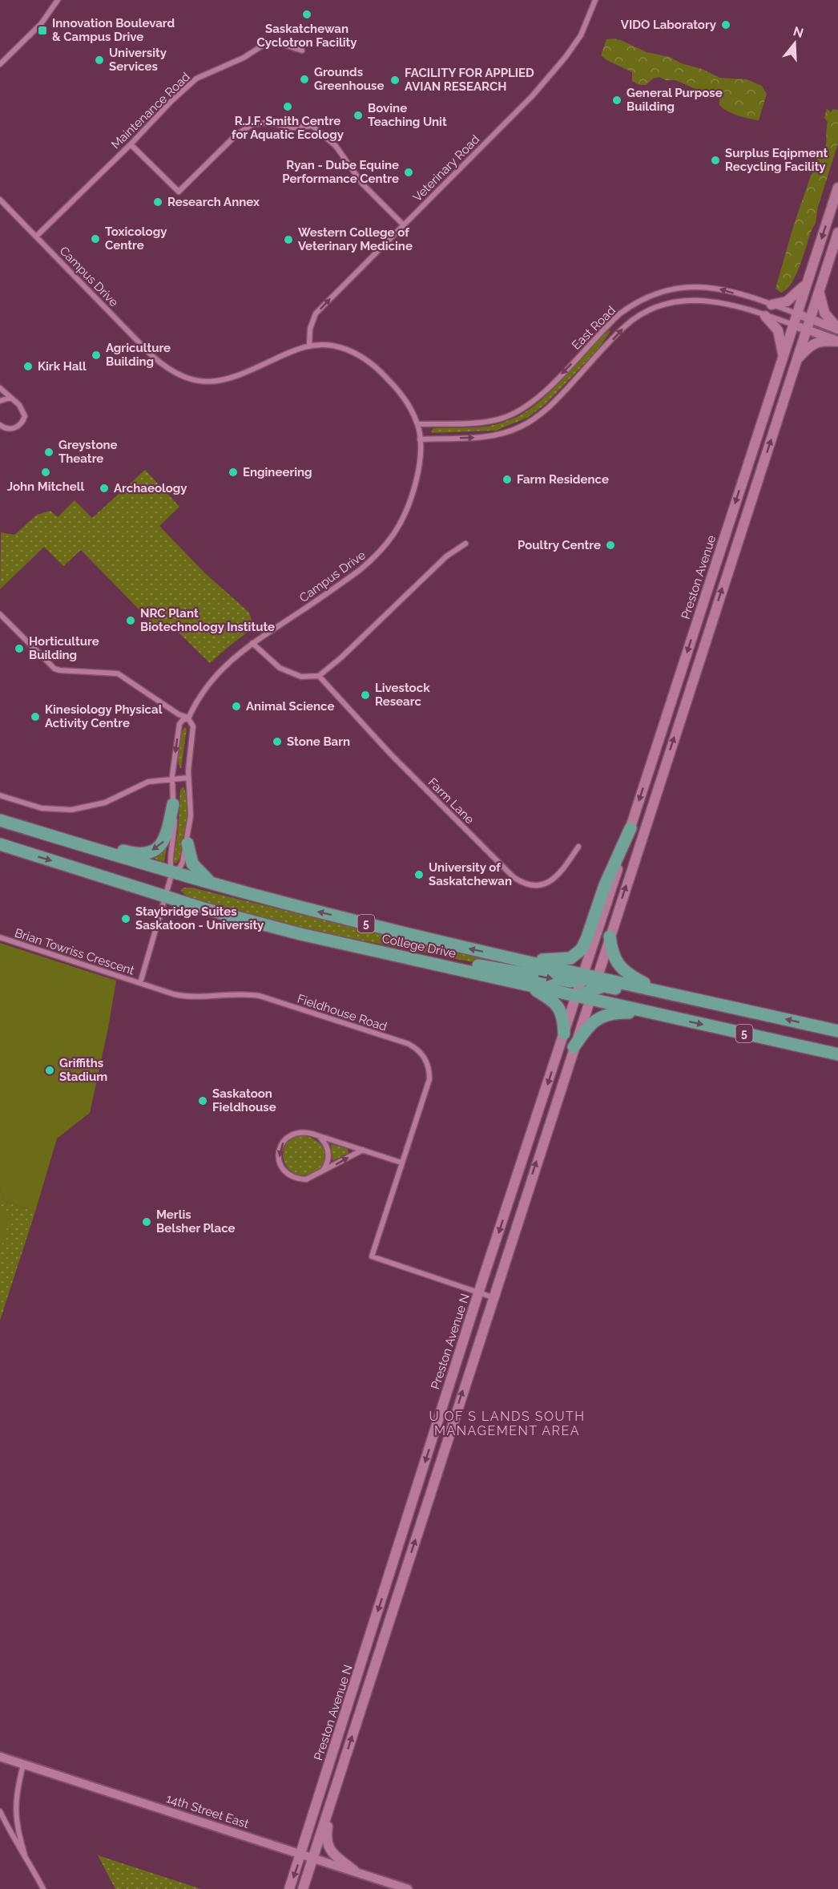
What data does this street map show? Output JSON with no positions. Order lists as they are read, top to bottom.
{
  "streets": {
    "main road": [
      "Preston Avenue",
      "5",
      "College Drive",
      "Preston Avenue N"
    ],
    "street": [
      "Maintenance Road",
      "Veterinary Road",
      "Campus Drive",
      "East Road",
      "Farm Lane",
      "Brian Towriss Crescent",
      "Fieldhouse Road",
      "14th Street East"
    ]
  },
  "crossings": [
    ["Maintenance Road", "Campus Drive"],
    ["Veterinary Road", "Campus Drive"],
    ["Campus Drive", "East Road"],
    ["Campus Drive", "College Drive"],
    ["Campus Drive", "Brian Towriss Crescent"],
    ["East Road", "Preston Avenue"],
    ["Preston Avenue", "College Drive"],
    ["Preston Avenue", "Preston Avenue N"],
    ["5", "Preston Avenue N"],
    ["College Drive", "Brian Towriss Crescent"],
    ["College Drive", "Preston Avenue N"],
    ["Brian Towriss Crescent", "Fieldhouse Road"],
    ["Fieldhouse Road", "Preston Avenue N"],
    ["Preston Avenue N", "14th Street East"]
  ],
  "districts": ["U OF S LANDS SOUTH MANAGEMENT AREA"],
  "places": {
    "other": [
      "Saskatchewan Cyclotron Facility",
      "VIDO Laboratory",
      "University Services",
      "Grounds Greenhouse",
      "FACILITY FOR APPLIED AVIAN RESEARCH",
      "General Purpose Building",
      "R.J.F. Smith Centre for Aquatic Ecology",
      "Bovine Teaching Unit",
      "Surplus Eqipment Recycling Facility",
      "Ryan - Dube Equine Performance Centre",
      "Research Annex",
      "Toxicology Centre",
      "Western College of Veterinary Medicine",
      "Agriculture Building",
      "Kirk Hall",
      "Greystone Theatre",
      "John Mitchell",
      "Engineering",
      "Farm Residence",
      "Archaeology",
      "Poultry Centre",
      "NRC Plant Biotechnology Institute",
      "Horticulture Building",
      "Livestock Researc",
      "Animal Science",
      "Kinesiology Physical Activity Centre",
      "Stone Barn",
      "University of Saskatchewan",
      "Staybridge Suites Saskatoon - University",
      "Griffiths Stadium",
      "Saskatoon Fieldhouse",
      "Merlis Belsher Place"
    ],
    "transit": ["Innovation Boulevard & Campus Drive"]
  },
  "north": "top"
}
